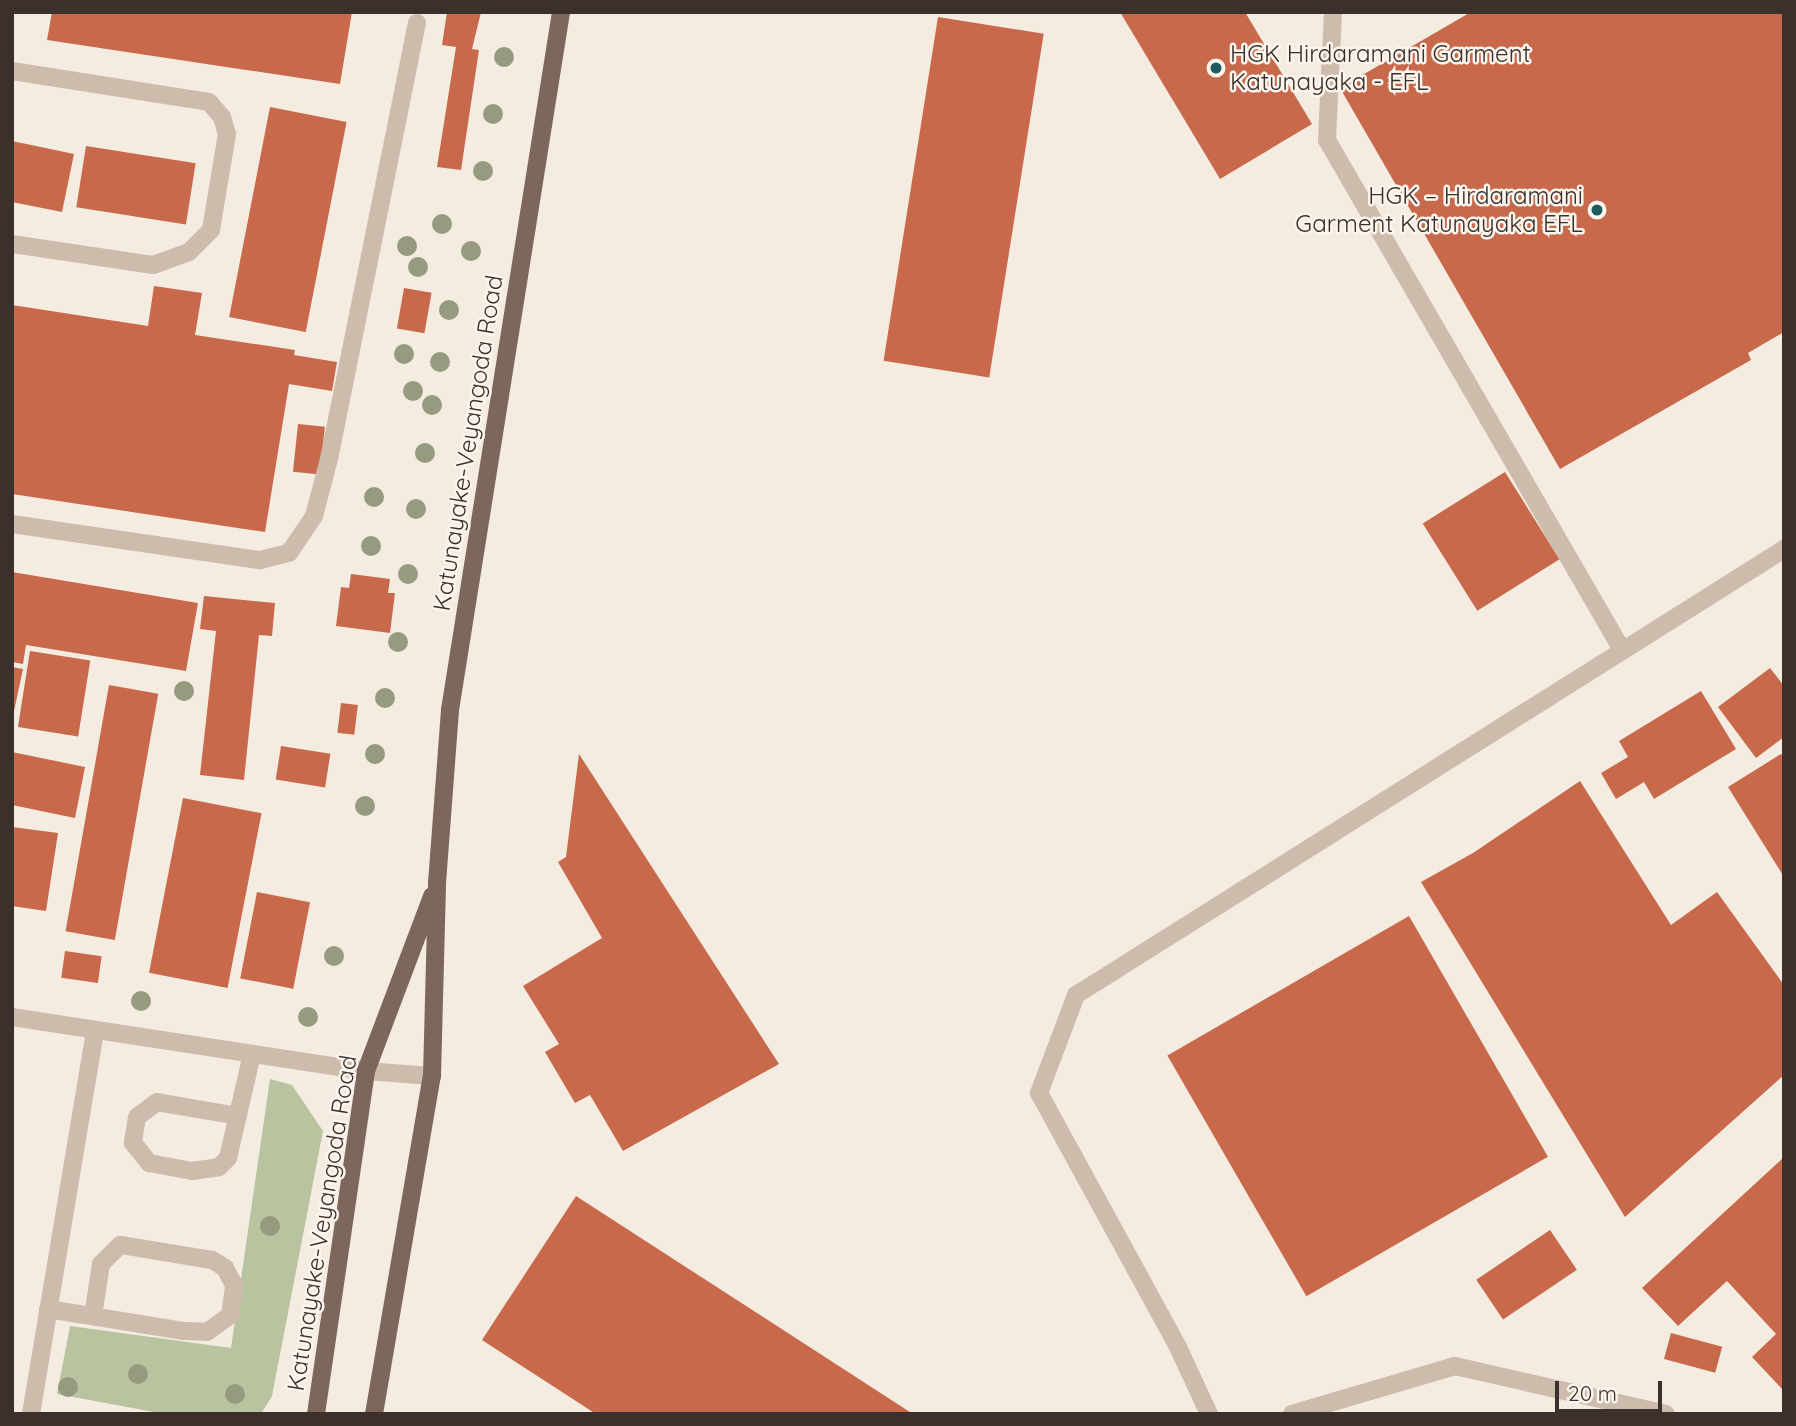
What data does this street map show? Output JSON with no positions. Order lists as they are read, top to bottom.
{
  "streets": {
    "main road": ["Katunayake-Veyangoda Road"]
  },
  "places": ["HGK Hirdaramani Garment Katunayaka - EFL", "HGK – Hirdaramani Garment Katunayaka EFL"],
  "scale_bar": "20 m"
}
